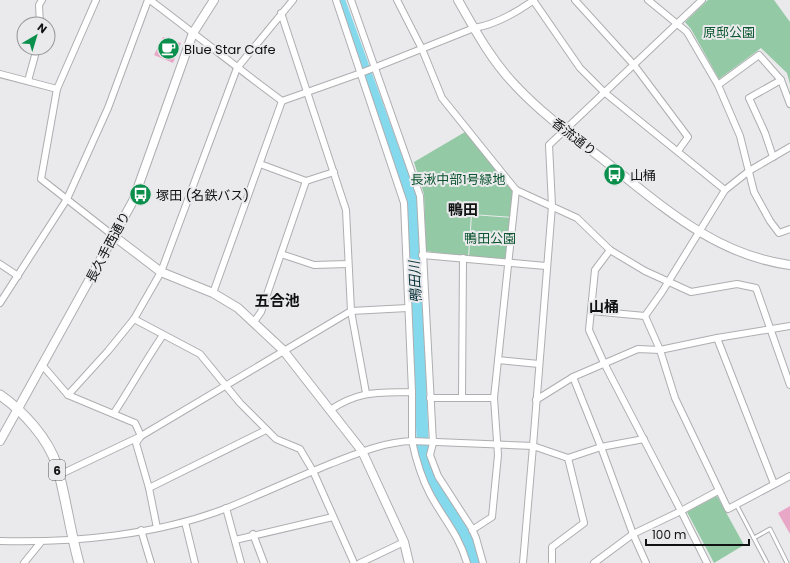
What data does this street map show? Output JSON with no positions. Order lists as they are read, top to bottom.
{
  "streets": {
    "main road": ["6"],
    "street": ["香流通り", "長久手西通り"]
  },
  "crossings": [
    ["長久手西通り", "6"]
  ],
  "districts": ["鴨田", "五合池", "山桶"],
  "water": ["鴨田川"],
  "parks": ["原邸公園", "長湫中部1号緑地", "鴨田公園"],
  "places": {
    "cafe": ["Blue Star Cafe"],
    "bus stop": ["山桶", "塚田 (名鉄バス)"]
  },
  "scale_bar": "100 m",
  "north": "top right"
}
